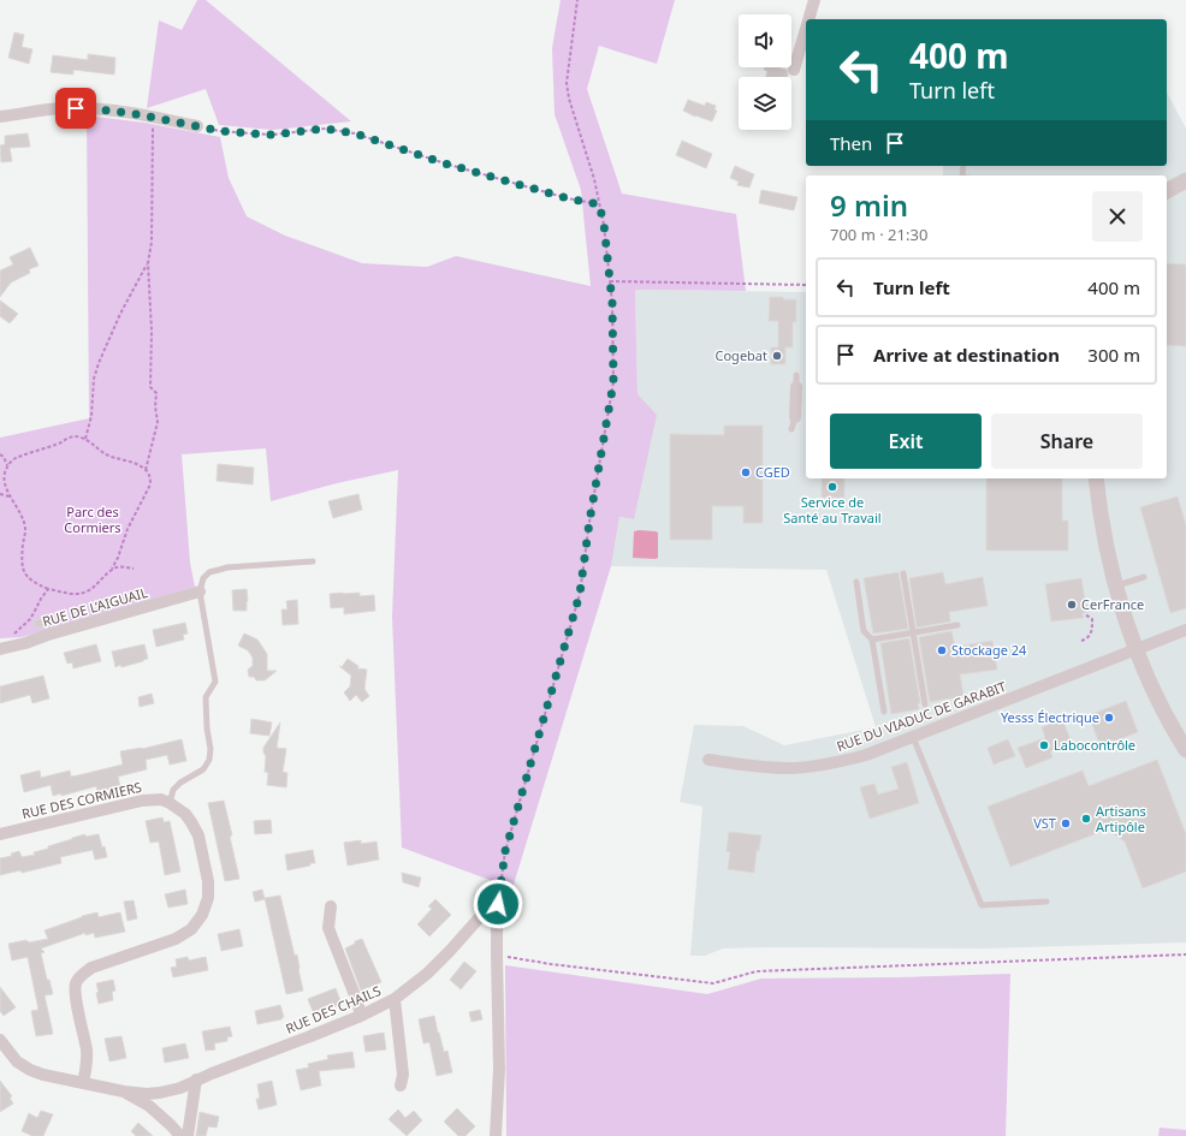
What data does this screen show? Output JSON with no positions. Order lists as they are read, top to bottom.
{
  "streets": {
    "street": [
      "RUE DE L’AIGUAIL",
      "RUE DU VIADUC DE GARABIT",
      "RUE DES CORMIERS",
      "RUE DES CHAILS"
    ]
  },
  "parks": ["Parc des Cormiers"],
  "places": [
    "Cogebat",
    "CGED",
    "Service de Santé au Travail",
    "CerFrance",
    "Stockage 24",
    "Yesss Électrique",
    "Labocontrôle",
    "Artisans Artipôle",
    "VST"
  ],
  "page": {
    "turn": ["400 m", "Turn left"],
    "then": "Then",
    "heading": ["9 min", "700 m · 21:30"],
    "list": [
      {
        "name": "Turn left",
        "value": "400 m"
      },
      {
        "name": "Arrive at destination",
        "value": "300 m"
      }
    ],
    "buttons": ["Exit", "Share"]
  }
}
